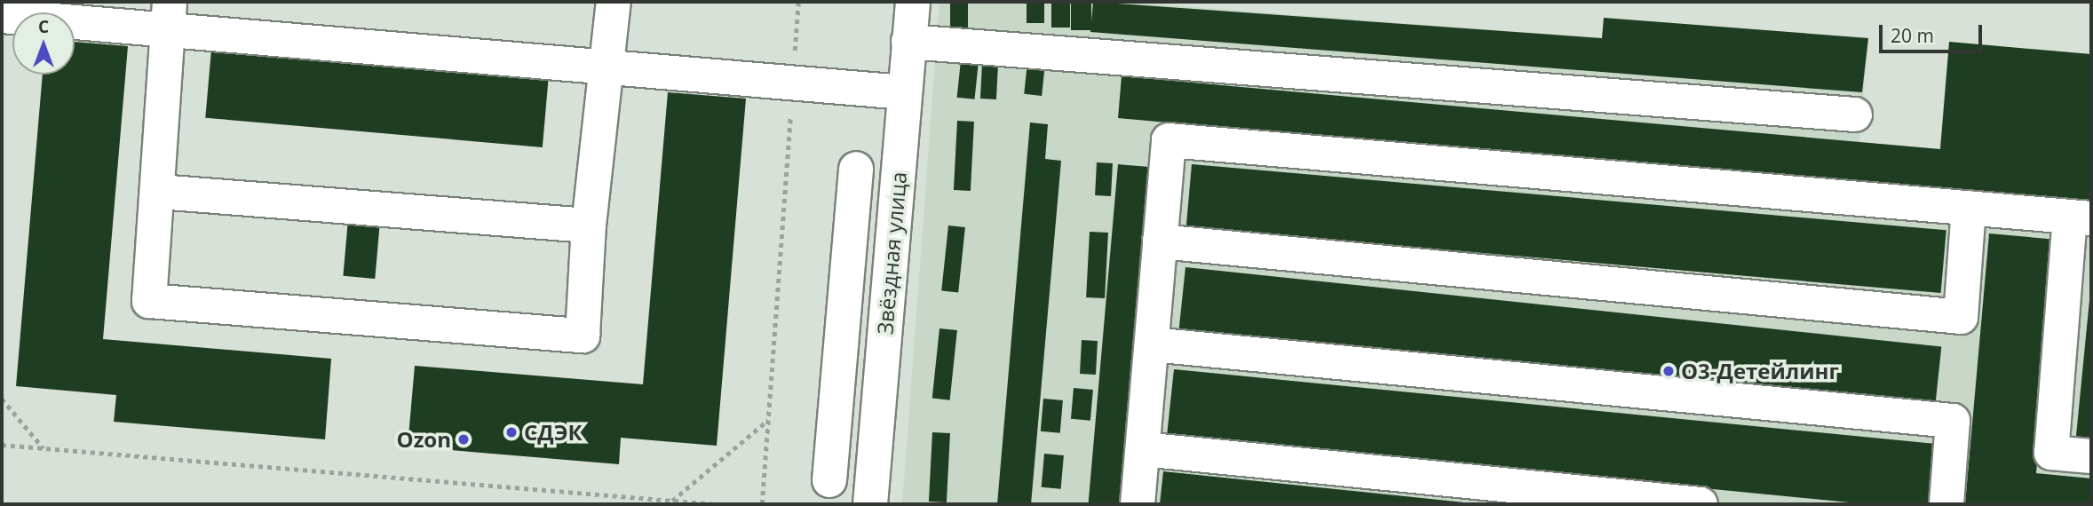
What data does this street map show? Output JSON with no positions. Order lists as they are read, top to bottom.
{
  "streets": {
    "street": ["Звёздная улица"]
  },
  "places": ["О3-Детейлинг", "СДЭК", "Ozon"],
  "scale_bar": "20 m",
  "north": "top"
}
